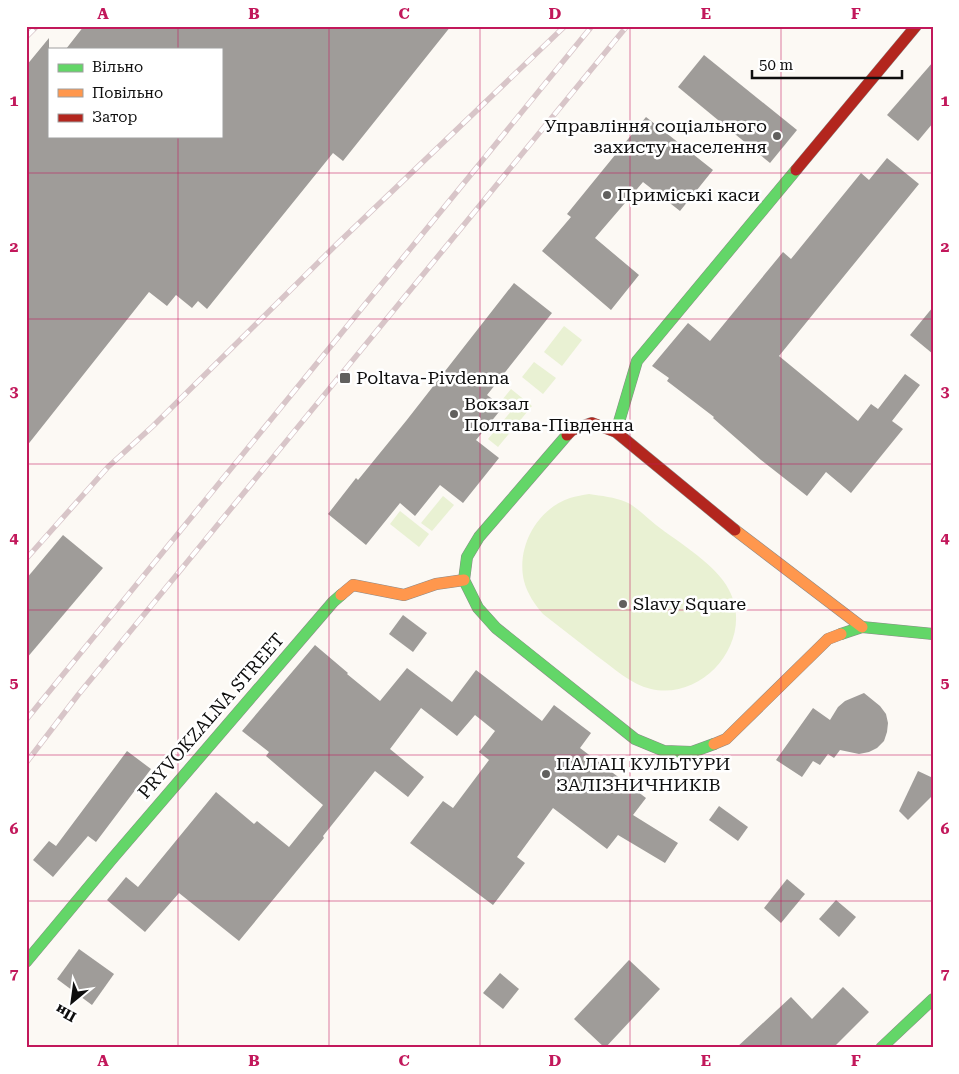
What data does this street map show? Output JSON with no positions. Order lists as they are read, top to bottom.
{
  "streets": {
    "main road": ["PRYVOKZALNA STREET"]
  },
  "places": {
    "other": [
      "Управління соціального захисту населення",
      "Приміські каси",
      "Вокзал Полтава-Південна",
      "Slavy Square",
      "ПАЛАЦ КУЛЬТУРИ ЗАЛIЗНИЧНИКIВ"
    ],
    "transit": ["Poltava-Pivdenna"]
  },
  "legend": ["Вільно", "Повільно", "Затор"],
  "scale_bar": "50 m",
  "north": "bottom left",
  "grid": {
    "columns": [
      "A",
      "B",
      "C",
      "D",
      "E",
      "F"
    ],
    "rows": [
      "1",
      "2",
      "3",
      "4",
      "5",
      "6",
      "7"
    ]
  }
}
